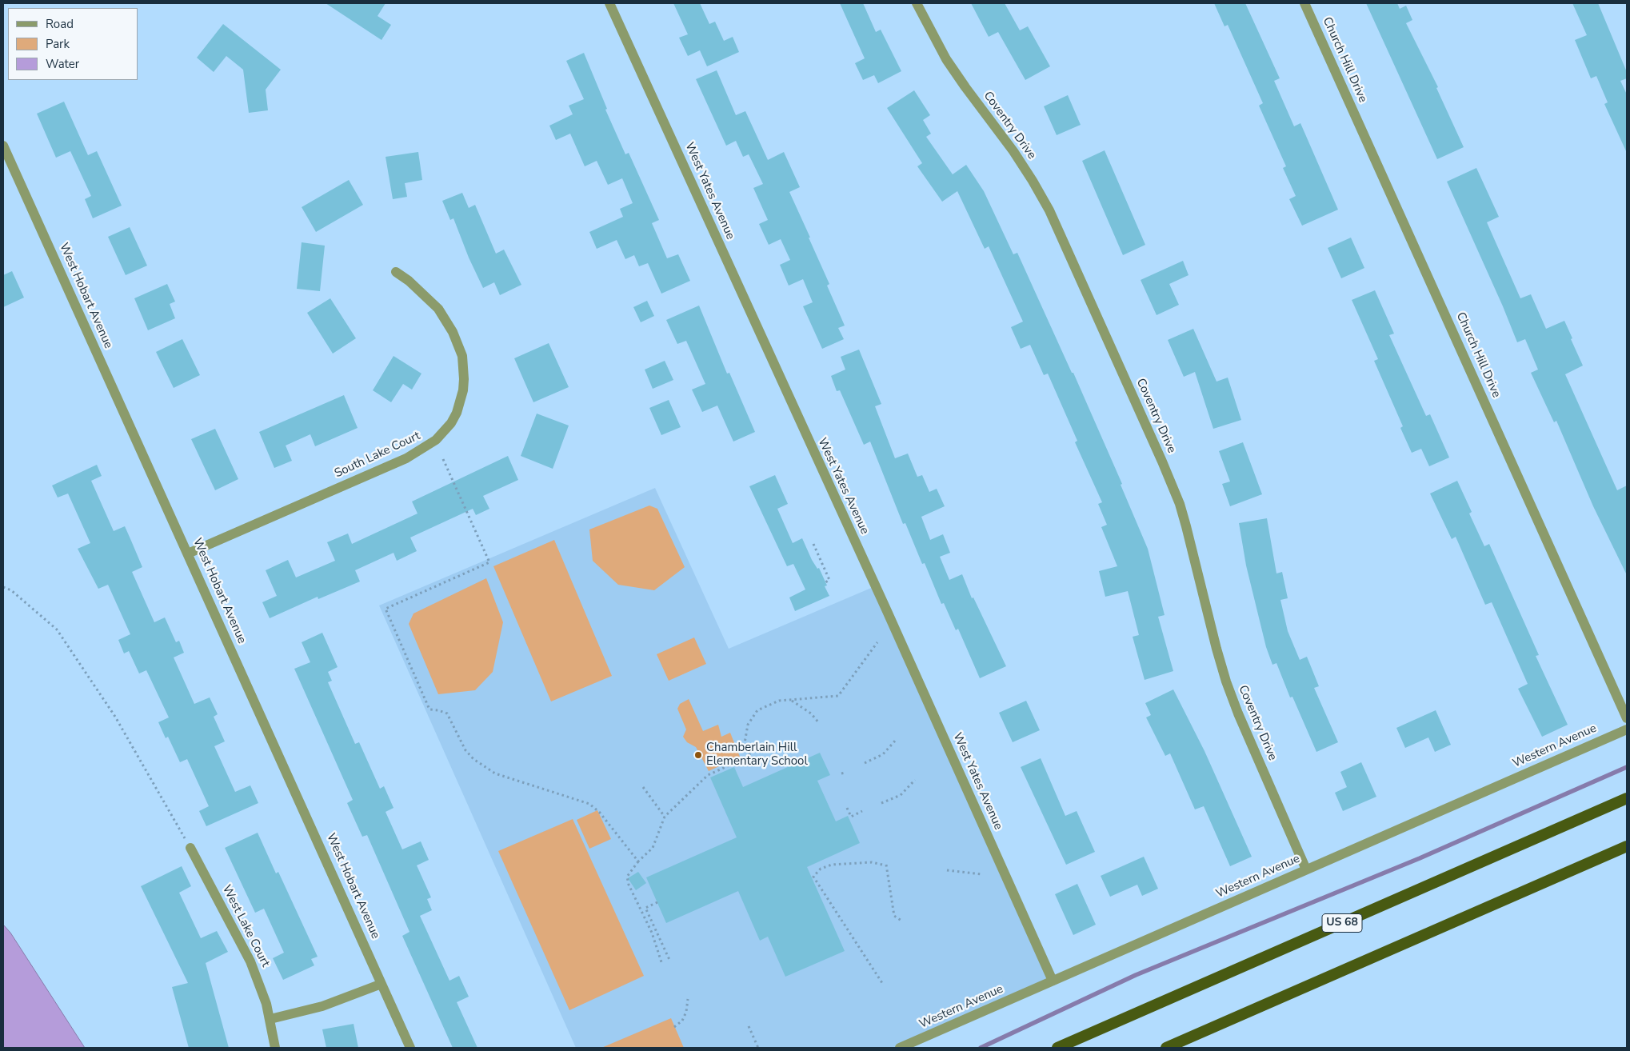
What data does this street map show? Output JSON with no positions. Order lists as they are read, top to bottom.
{
  "streets": {
    "highway": ["US 68"],
    "street": [
      "Church Hill Drive",
      "Coventry Drive",
      "West Yates Avenue",
      "West Hobart Avenue",
      "South Lake Court",
      "Western Avenue",
      "West Lake Court"
    ]
  },
  "crossings": [
    ["Coventry Drive", "Western Avenue"],
    ["West Yates Avenue", "Western Avenue"],
    ["West Hobart Avenue", "South Lake Court"]
  ],
  "places": ["Chamberlain Hill Elementary School"],
  "legend": ["Road", "Park", "Water"]
}
